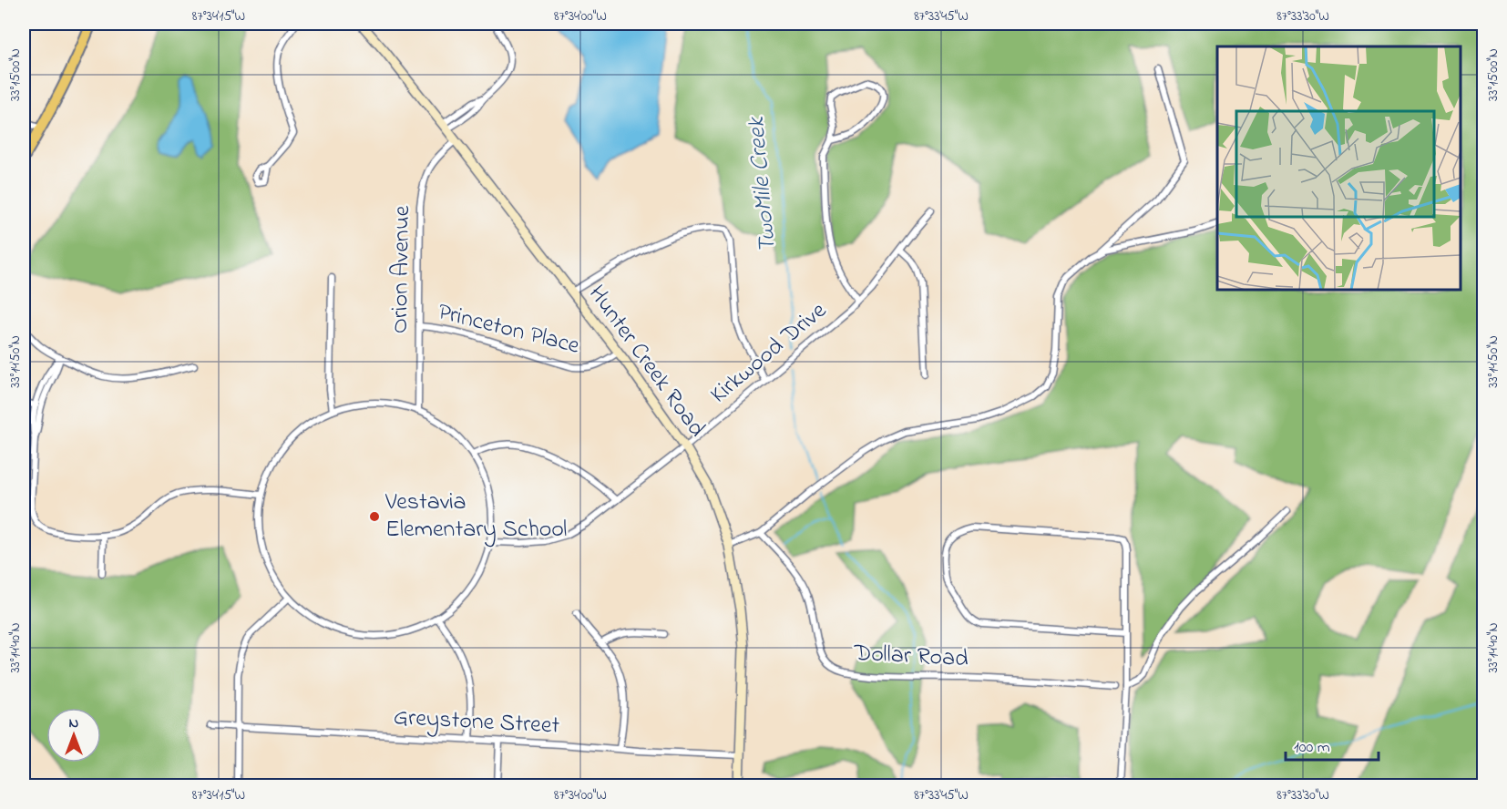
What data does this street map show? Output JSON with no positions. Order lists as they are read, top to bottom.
{
  "streets": {
    "main road": ["Hunter Creek Road"],
    "street": [
      "Orion Avenue",
      "Princeton Place",
      "Kirkwood Drive",
      "Dollar Road",
      "Greystone Street"
    ]
  },
  "crossings": [
    ["Orion Avenue", "Princeton Place"],
    ["Orion Avenue", "Hunter Creek Road"],
    ["Princeton Place", "Hunter Creek Road"],
    ["Kirkwood Drive", "Hunter Creek Road"],
    ["Hunter Creek Road", "Greystone Street"]
  ],
  "water": ["TwoMile Creek"],
  "places": ["Vestavia Elementary School"],
  "scale_bar": "100 m",
  "north": "top",
  "coordinates": [
    "87°34'15\"W",
    "87°34'00\"W",
    "87°33'45\"W",
    "87°33'30\"W",
    "33°15'00\"N",
    "33°14'50\"N",
    "33°14'40\"N"
  ]
}
